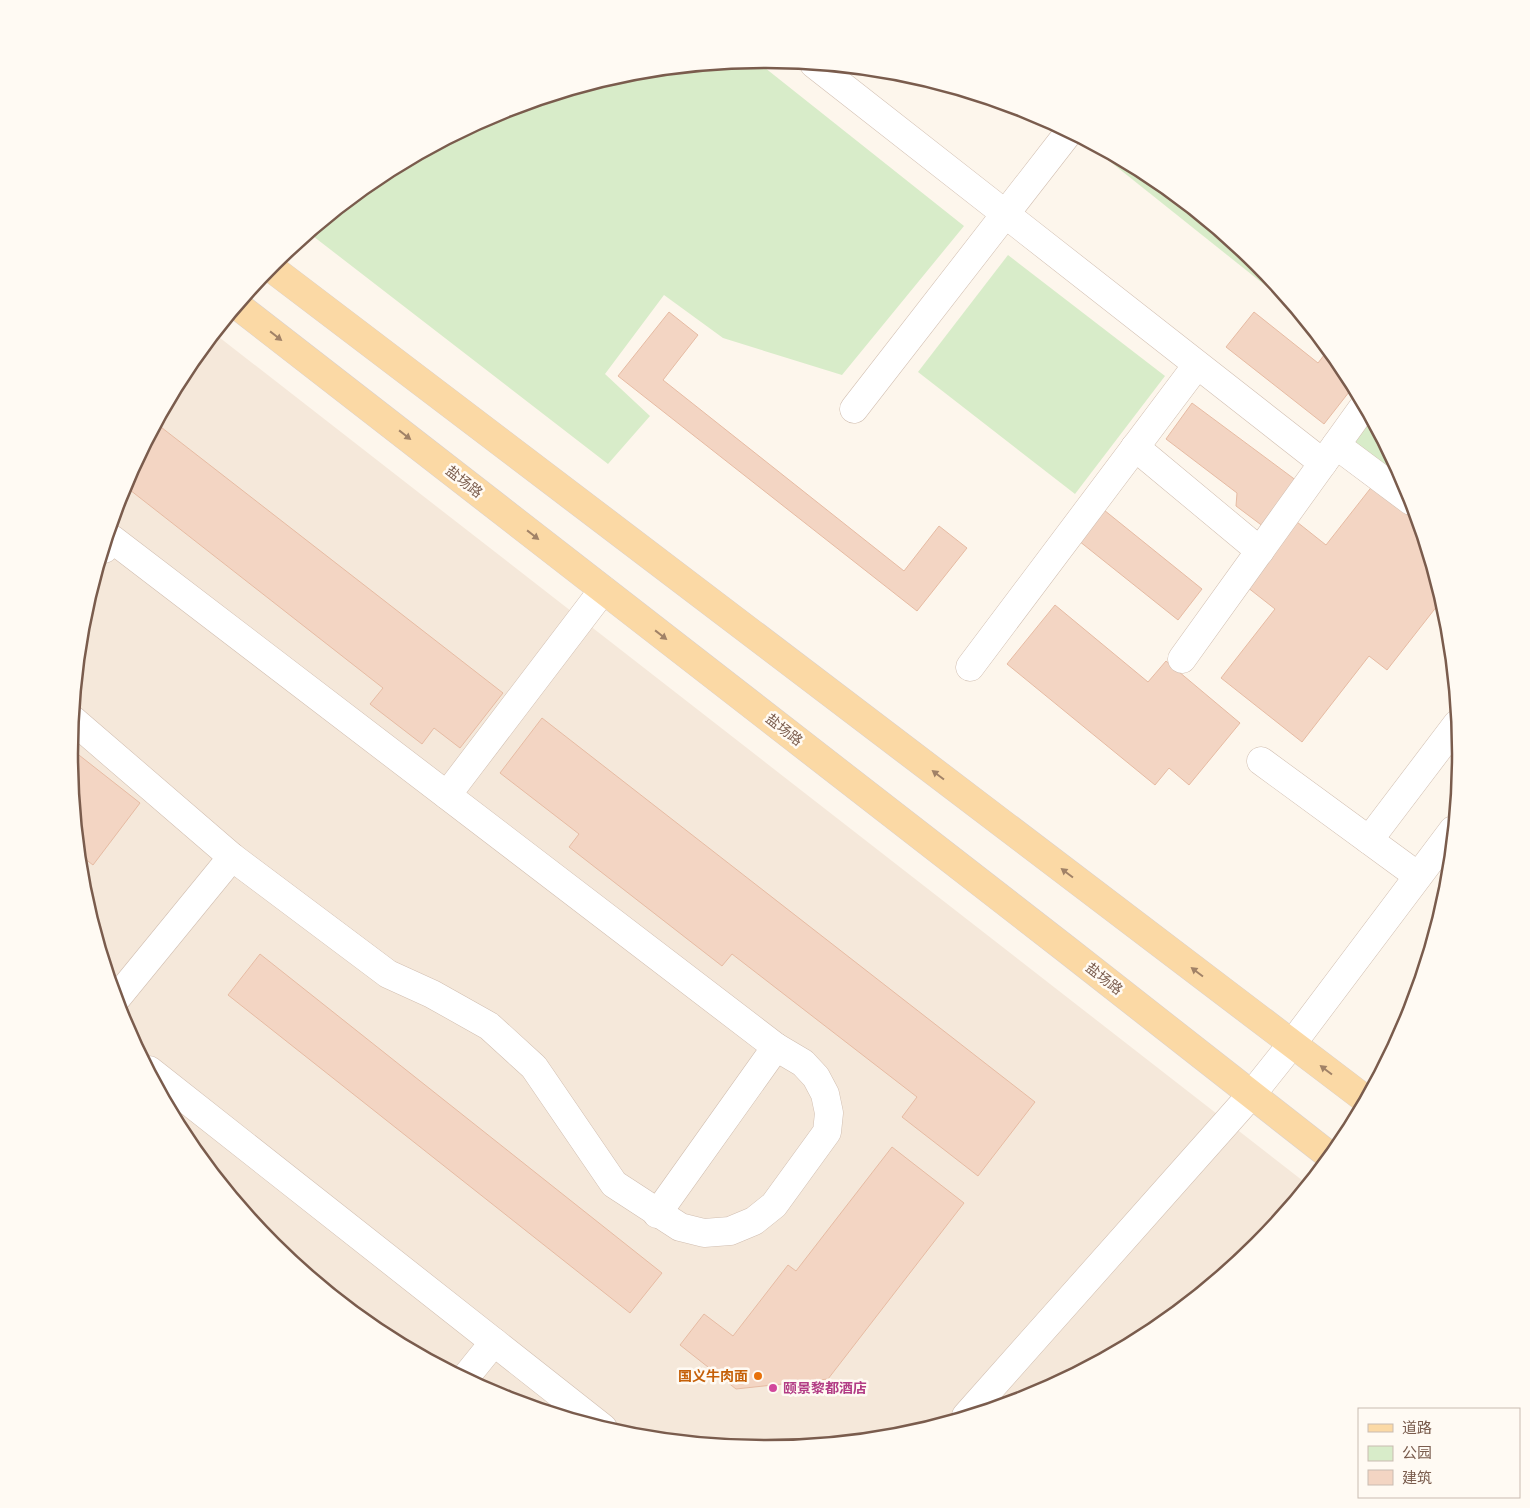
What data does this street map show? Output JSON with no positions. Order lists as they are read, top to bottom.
{
  "streets": {
    "main road": ["盐场路"]
  },
  "places": ["国义牛肉面", "颐景黎都酒店"],
  "legend": ["道路", "公园", "建筑"]
}
